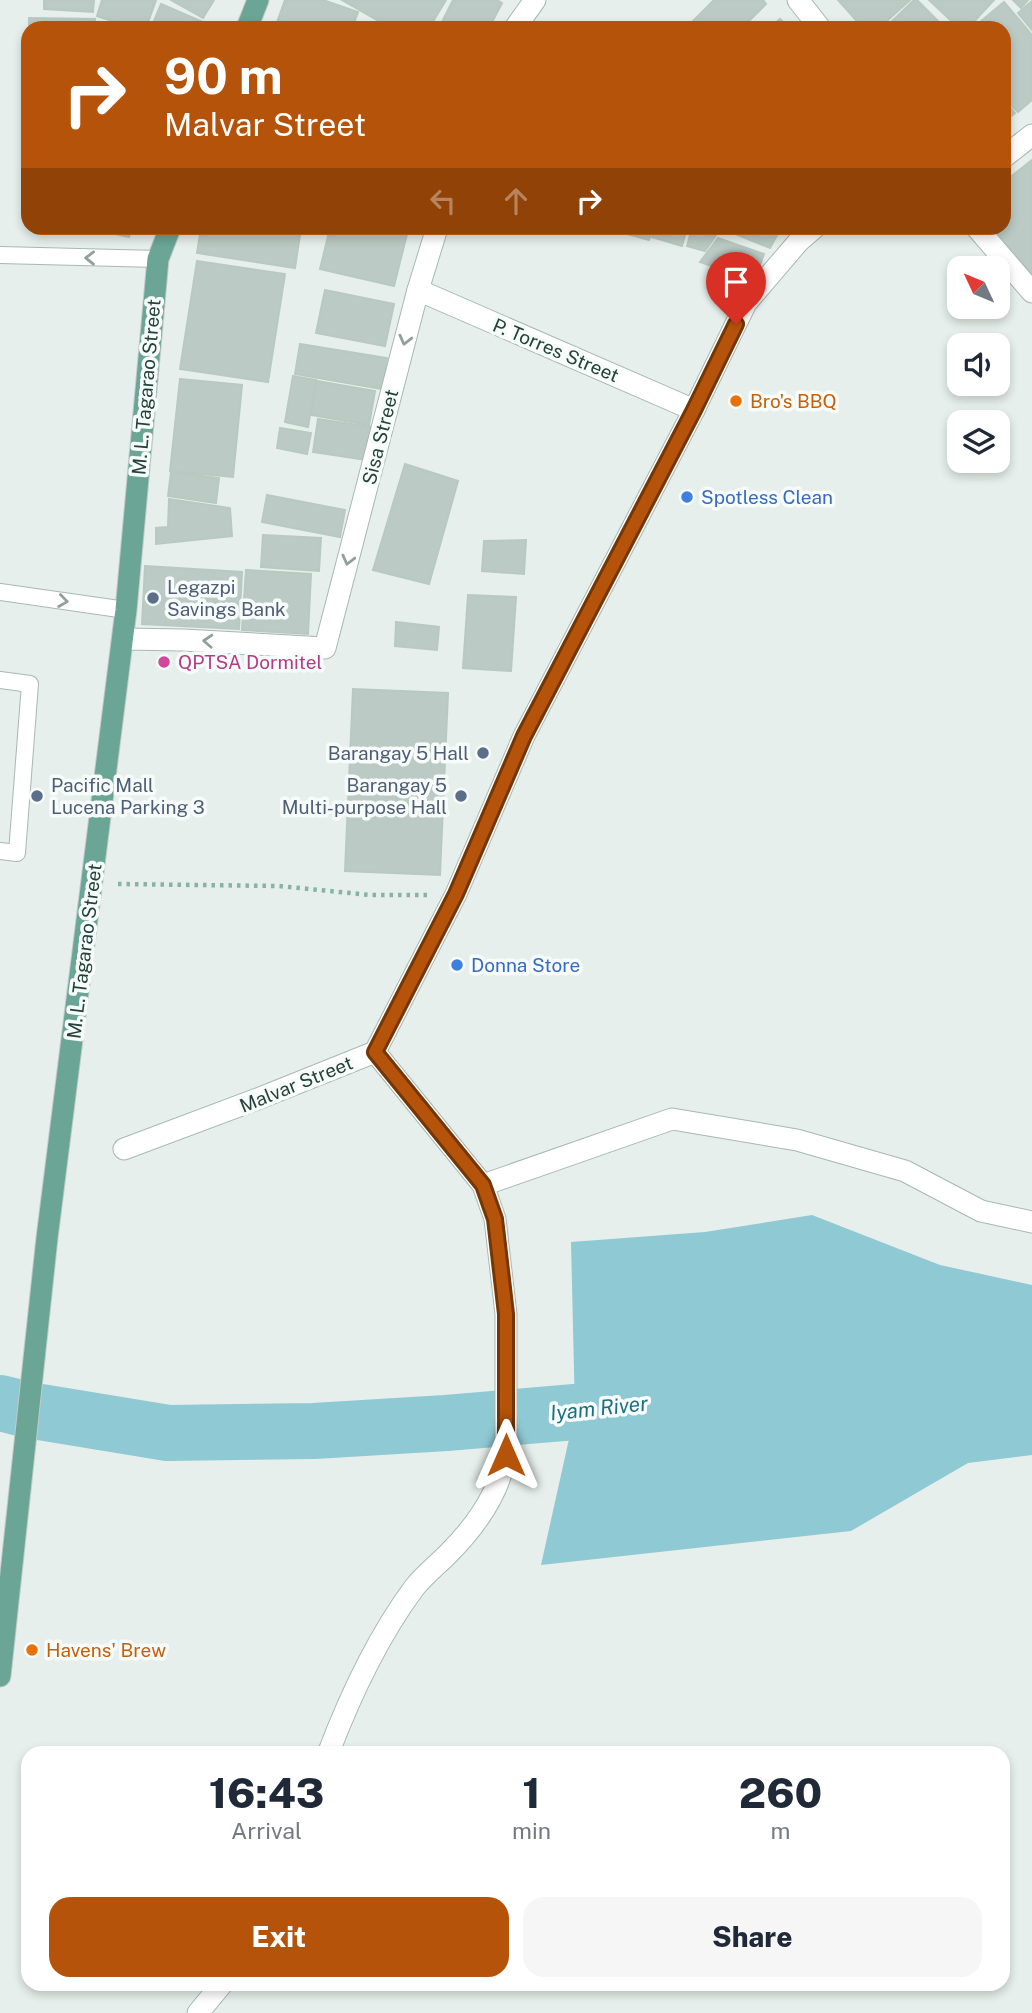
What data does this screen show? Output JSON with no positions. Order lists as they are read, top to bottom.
{
  "streets": {
    "main road": ["M. L. Tagarao Street"],
    "street": ["P. Torres Street", "Sisa Street", "Malvar Street"]
  },
  "crossings": [
    ["P. Torres Street", "Sisa Street"],
    ["P. Torres Street", "Malvar Street"],
    ["M. L. Tagarao Street", "Sisa Street"]
  ],
  "water": ["Iyam River"],
  "places": [
    "Bro's BBQ",
    "Spotless Clean",
    "Legazpi Savings Bank",
    "QPTSA Dormitel",
    "Barangay 5 Hall",
    "Pacific Mall Lucena Parking 3",
    "Barangay 5 Multi-purpose Hall",
    "Donna Store",
    "Havens' Brew"
  ],
  "north": "top left",
  "page": {
    "turn": ["90 m", "Malvar Street"],
    "eta": [
      "16:43",
      "Arrival",
      "1",
      "min",
      "260",
      "m"
    ],
    "buttons": ["Exit", "Share"]
  }
}
